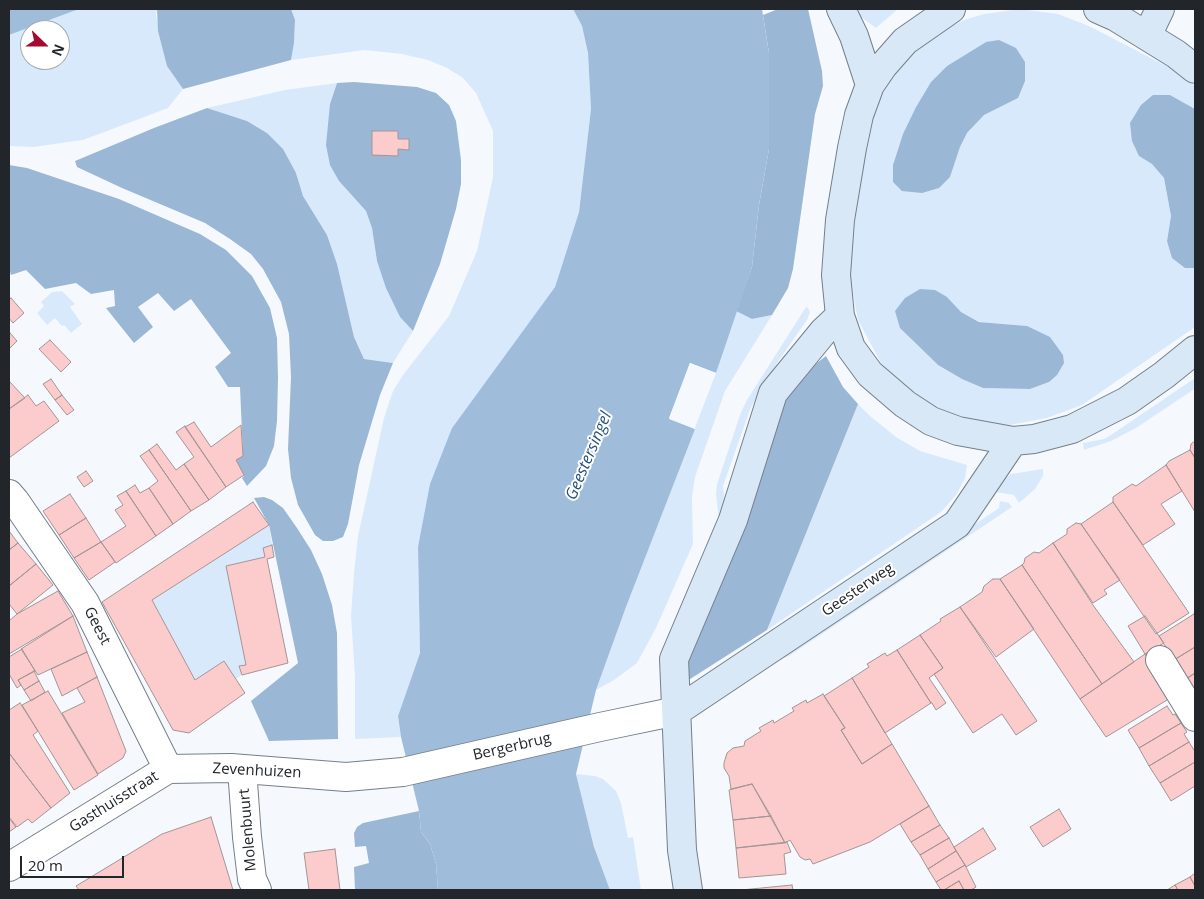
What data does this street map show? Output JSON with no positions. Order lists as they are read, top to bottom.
{
  "streets": {
    "main road": ["Geesterweg"],
    "street": [
      "Geest",
      "Bergerbrug",
      "Zevenhuizen",
      "Gasthuisstraat",
      "Molenbuurt"
    ]
  },
  "crossings": [
    ["Geesterweg", "Bergerbrug"],
    ["Geest", "Zevenhuizen"],
    ["Geest", "Gasthuisstraat"],
    ["Bergerbrug", "Zevenhuizen"],
    ["Zevenhuizen", "Gasthuisstraat"],
    ["Zevenhuizen", "Molenbuurt"]
  ],
  "water": ["Geestersingel"],
  "scale_bar": "20 m",
  "north": "right"
}
